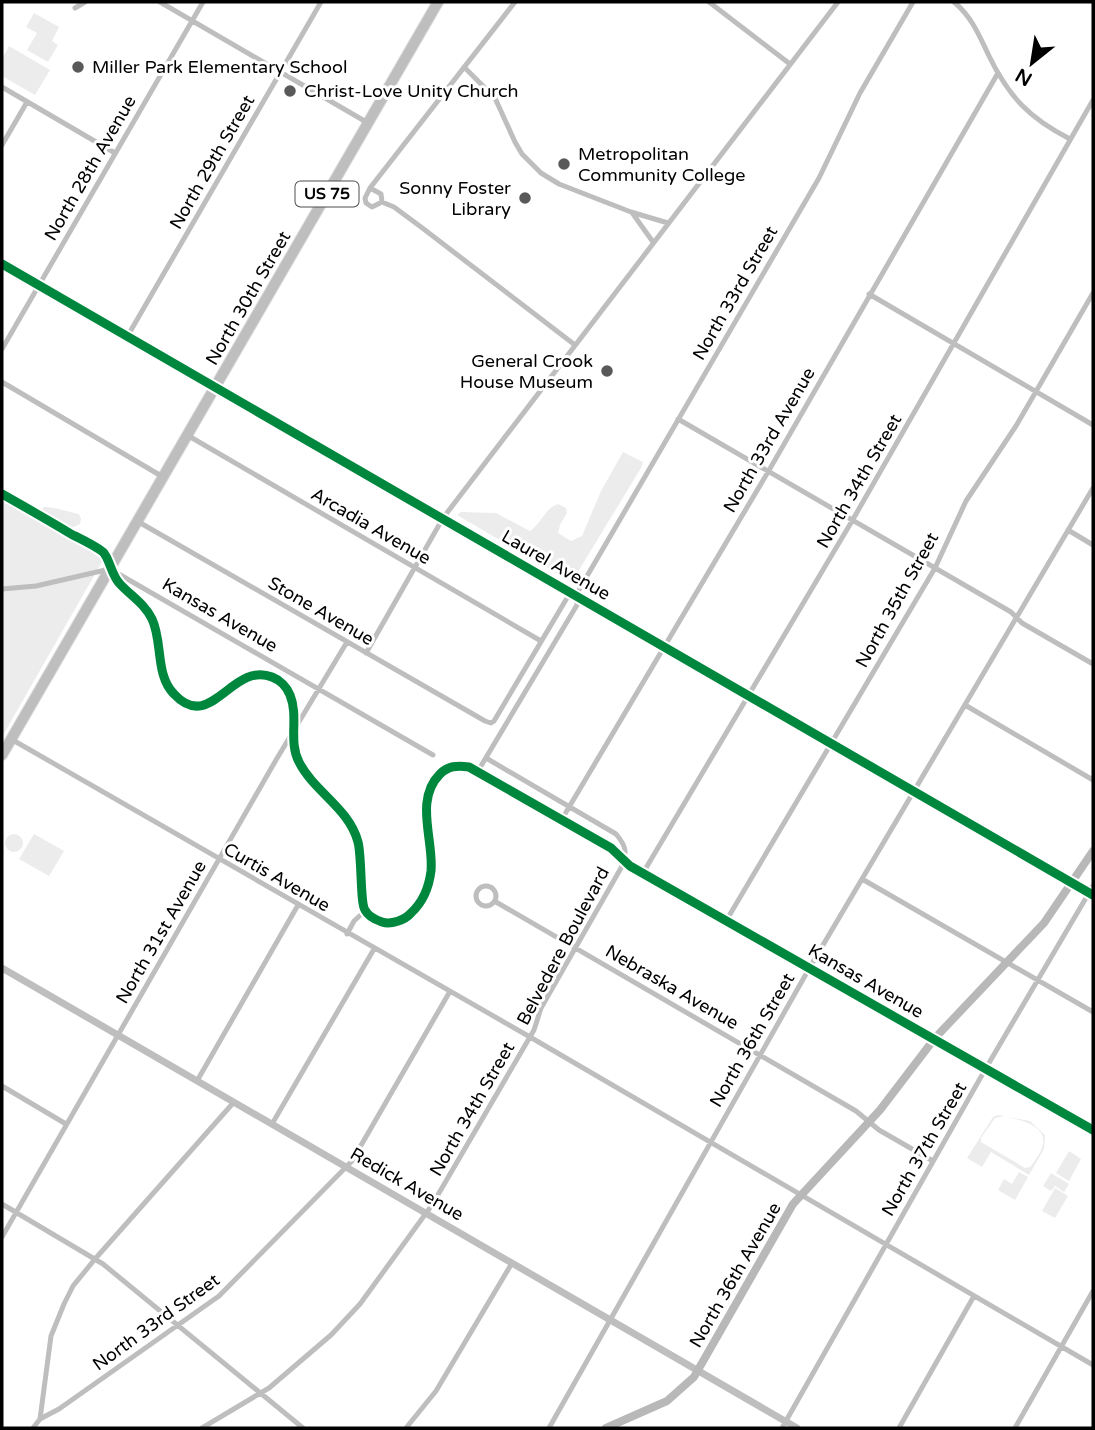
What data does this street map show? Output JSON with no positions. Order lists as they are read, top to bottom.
{
  "streets": {
    "highway": ["US 75", "North 30th Street"],
    "main road": ["North 36th Avenue"],
    "street": [
      "North 29th Street",
      "North 28th Avenue",
      "North 33rd Street",
      "North 33rd Avenue",
      "North 34th Street",
      "Arcadia Avenue",
      "Laurel Avenue",
      "North 35th Street",
      "Stone Avenue",
      "Kansas Avenue",
      "Curtis Avenue",
      "North 31st Avenue",
      "Belvedere Boulevard",
      "Nebraska Avenue",
      "North 36th Street",
      "North 37th Street",
      "Redick Avenue"
    ]
  },
  "crossings": [
    ["North 29th Street", "Laurel Avenue"],
    ["North 28th Avenue", "Laurel Avenue"],
    ["North 33rd Street", "Arcadia Avenue"],
    ["North 33rd Street", "Laurel Avenue"],
    ["North 33rd Street", "Stone Avenue"],
    ["North 33rd Street", "Belvedere Boulevard"],
    ["North 33rd Street", "Redick Avenue"],
    ["North 30th Street", "Arcadia Avenue"],
    ["North 30th Street", "Laurel Avenue"],
    ["North 30th Street", "Stone Avenue"],
    ["North 30th Street", "Kansas Avenue"],
    ["North 30th Street", "Curtis Avenue"],
    ["North 33rd Avenue", "Laurel Avenue"],
    ["North 33rd Avenue", "Belvedere Boulevard"],
    ["North 34th Street", "Laurel Avenue"],
    ["North 34th Street", "Kansas Avenue"],
    ["North 34th Street", "Curtis Avenue"],
    ["North 34th Street", "Belvedere Boulevard"],
    ["North 34th Street", "Redick Avenue"],
    ["Laurel Avenue", "North 35th Street"],
    ["Laurel Avenue", "North 36th Street"],
    ["Laurel Avenue", "North 37th Street"],
    ["Laurel Avenue", "North 36th Avenue"],
    ["North 35th Street", "Kansas Avenue"],
    ["Stone Avenue", "North 31st Avenue"],
    ["Kansas Avenue", "North 31st Avenue"],
    ["Kansas Avenue", "Belvedere Boulevard"],
    ["Kansas Avenue", "North 36th Street"],
    ["Kansas Avenue", "North 37th Street"],
    ["Kansas Avenue", "North 36th Avenue"],
    ["Curtis Avenue", "North 31st Avenue"],
    ["Curtis Avenue", "Belvedere Boulevard"],
    ["North 31st Avenue", "Redick Avenue"],
    ["Belvedere Boulevard", "Nebraska Avenue"],
    ["Belvedere Boulevard", "North 36th Street"],
    ["Belvedere Boulevard", "North 36th Avenue"],
    ["Nebraska Avenue", "North 36th Street"],
    ["Nebraska Avenue", "North 37th Street"],
    ["Nebraska Avenue", "North 36th Avenue"],
    ["North 36th Street", "Redick Avenue"],
    ["North 37th Street", "Redick Avenue"],
    ["Redick Avenue", "North 36th Avenue"]
  ],
  "places": [
    "Miller Park Elementary School",
    "Christ-Love Unity Church",
    "Metropolitan Community College",
    "Sonny Foster Library",
    "General Crook House Museum"
  ],
  "north": "bottom left"
}
